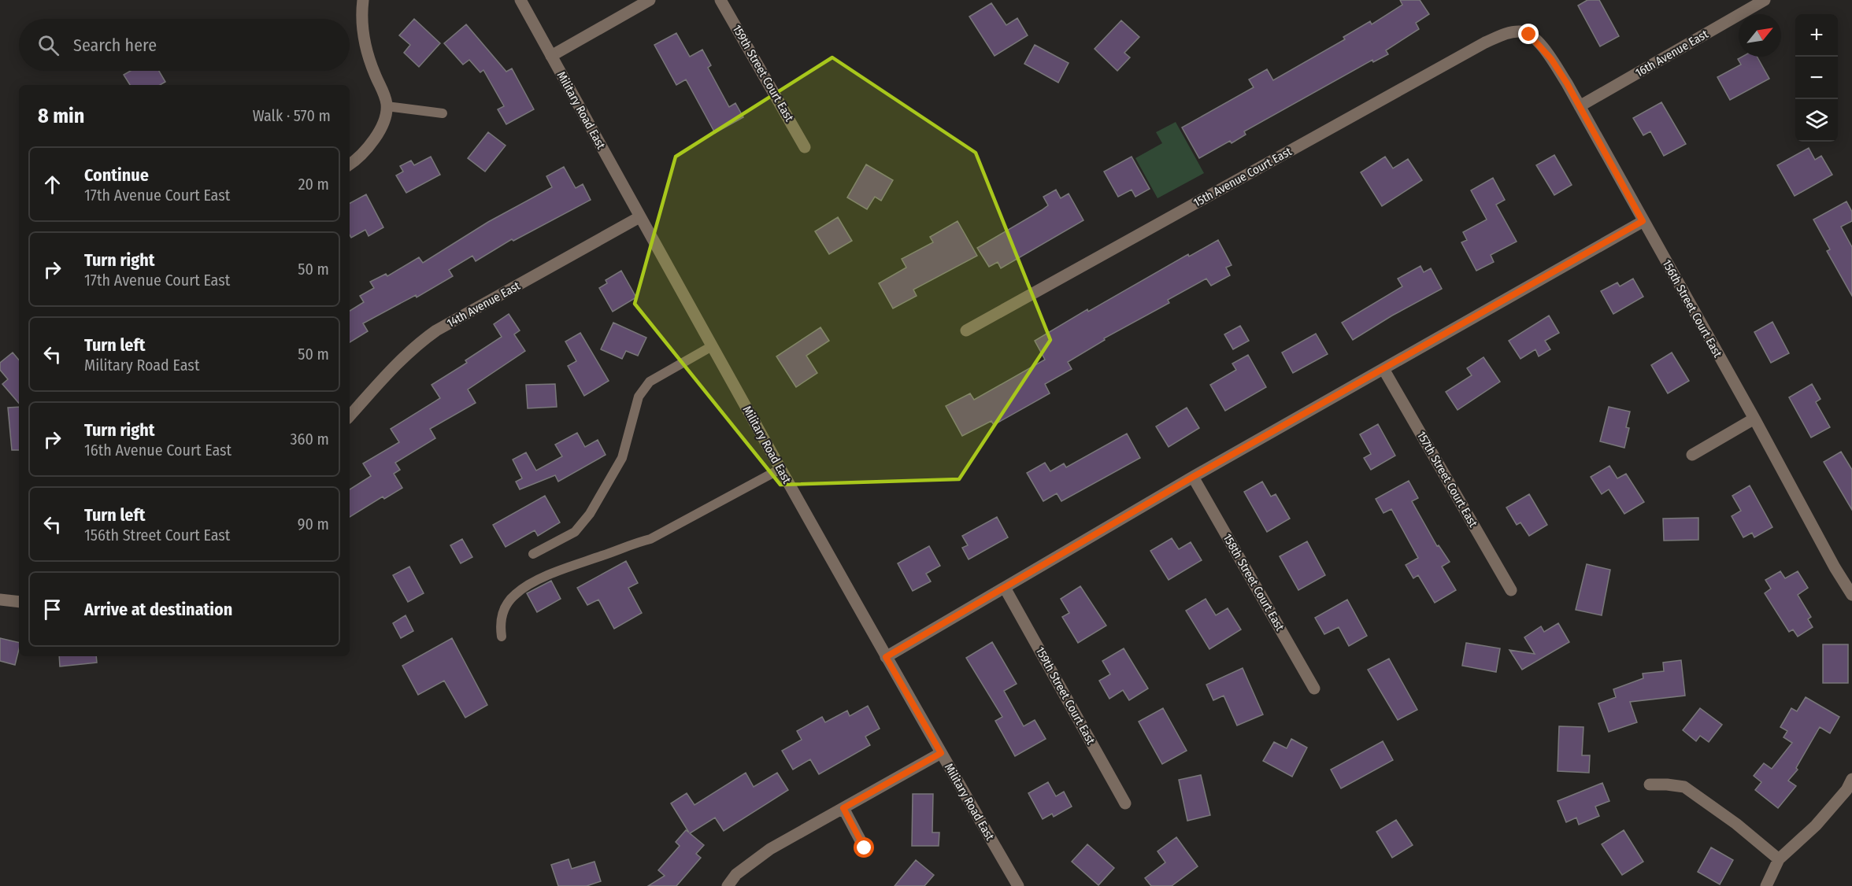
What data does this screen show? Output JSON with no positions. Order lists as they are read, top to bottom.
{
  "streets": {
    "street": [
      "16th Avenue East",
      "159th Street Court East",
      "Military Road East",
      "15th Avenue Court East",
      "14th Avenue East",
      "156th Street Court East",
      "157th Street Court East",
      "158th Street Court East"
    ]
  },
  "crossings": [
    ["16th Avenue East", "156th Street Court East"],
    ["Military Road East", "14th Avenue East"],
    ["15th Avenue Court East", "156th Street Court East"]
  ],
  "north": "top right",
  "page": {
    "map_buttons": ["+", "−"],
    "search": "Search here",
    "heading": ["8 min", "Walk · 570 m"],
    "list": [
      ["Continue", "17th Avenue Court East", "20 m"],
      ["Turn right", "17th Avenue Court East", "50 m"],
      ["Turn left", "Military Road East", "50 m"],
      ["Turn right", "16th Avenue Court East", "360 m"],
      ["Turn left", "156th Street Court East", "90 m"],
      "Arrive at destination"
    ]
  }
}
